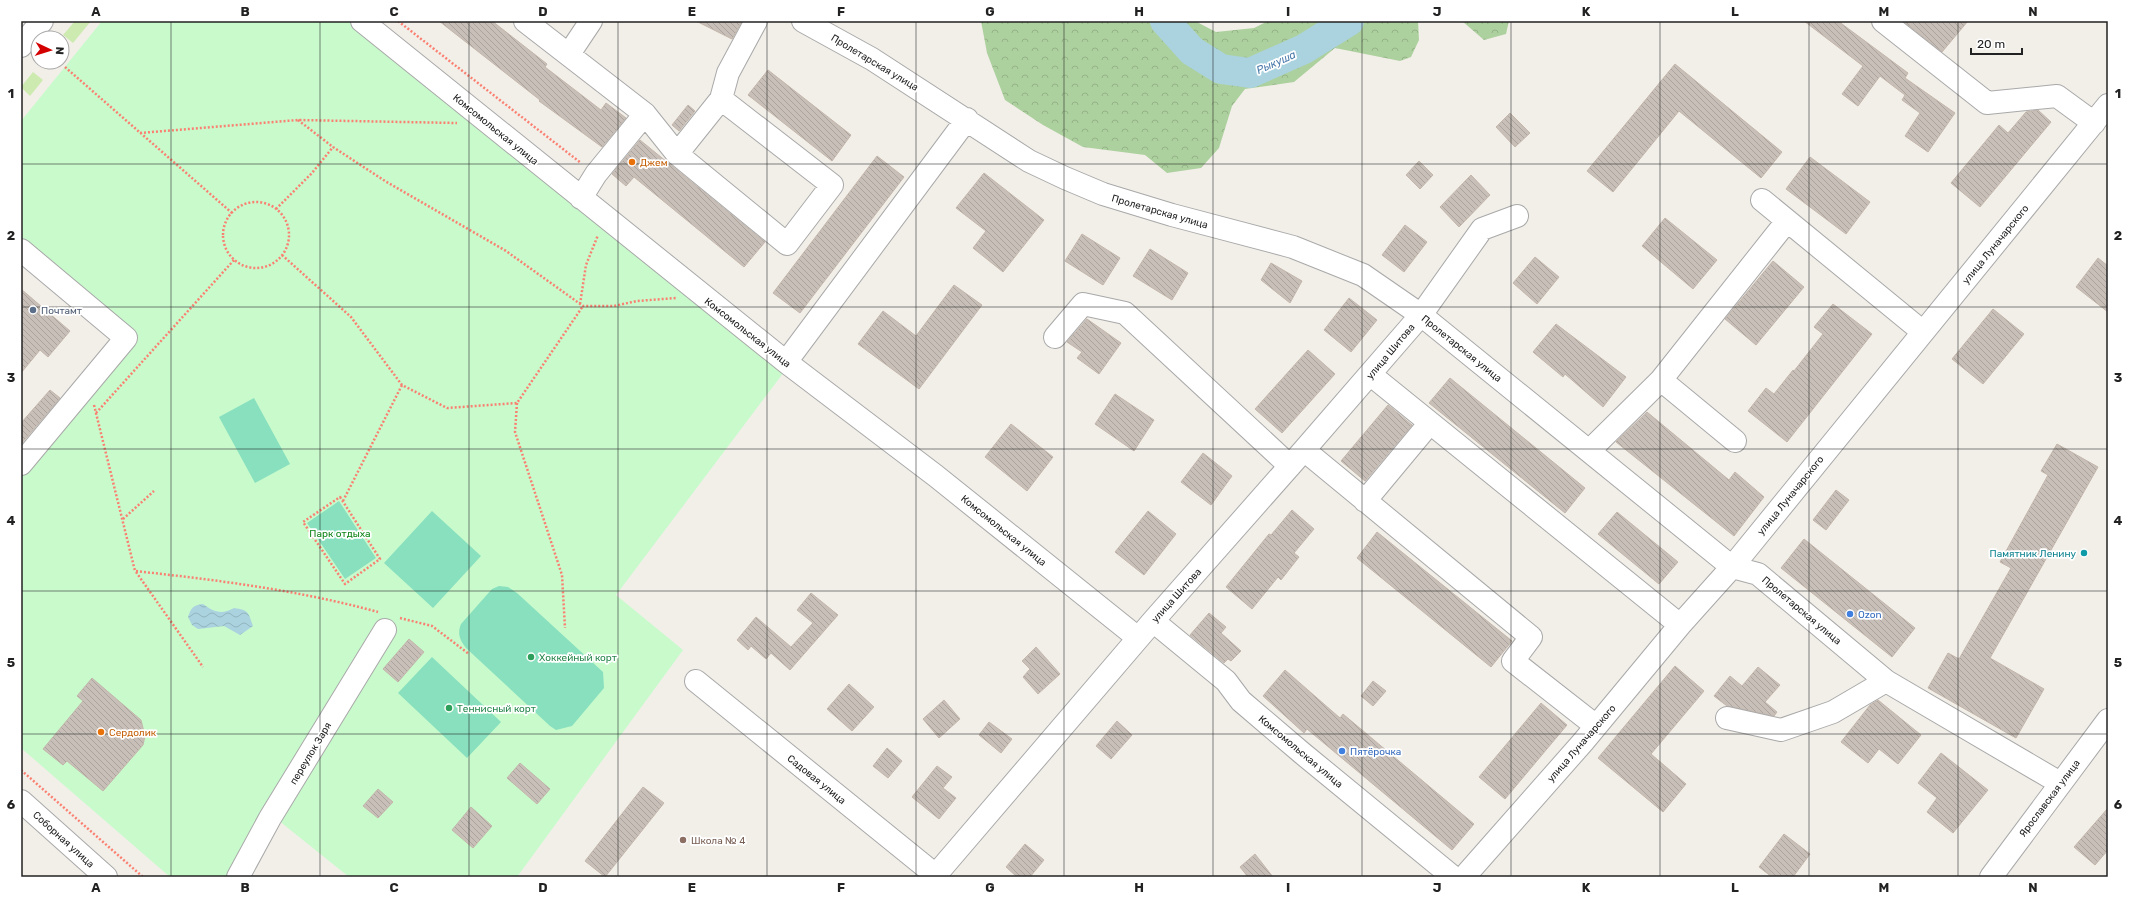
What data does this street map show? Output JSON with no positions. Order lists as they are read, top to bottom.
{
  "streets": {
    "street": [
      "Пролетарская улица",
      "Комсомольская улица",
      "улица Луначарского",
      "улица Шитова",
      "переулок Заря",
      "Садовая улица",
      "Ярославская улица",
      "Соборная улица"
    ]
  },
  "crossings": [
    ["Пролетарская улица", "улица Луначарского"],
    ["Пролетарская улица", "улица Шитова"],
    ["Пролетарская улица", "Ярославская улица"],
    ["Комсомольская улица", "улица Шитова"],
    ["улица Шитова", "Садовая улица"]
  ],
  "water": ["Рыкуша"],
  "parks": ["Парк отдыха"],
  "places": [
    "Джем",
    "Почтамт",
    "Памятник Ленину",
    "Ozon",
    "Хоккейный корт",
    "Теннисный корт",
    "Сердолик",
    "Пятёрочка",
    "Школа № 4"
  ],
  "scale_bar": "20 m",
  "north": "right",
  "grid": {
    "columns": [
      "A",
      "B",
      "C",
      "D",
      "E",
      "F",
      "G",
      "H",
      "I",
      "J",
      "K",
      "L",
      "M",
      "N"
    ],
    "rows": [
      "1",
      "2",
      "3",
      "4",
      "5",
      "6"
    ]
  }
}
